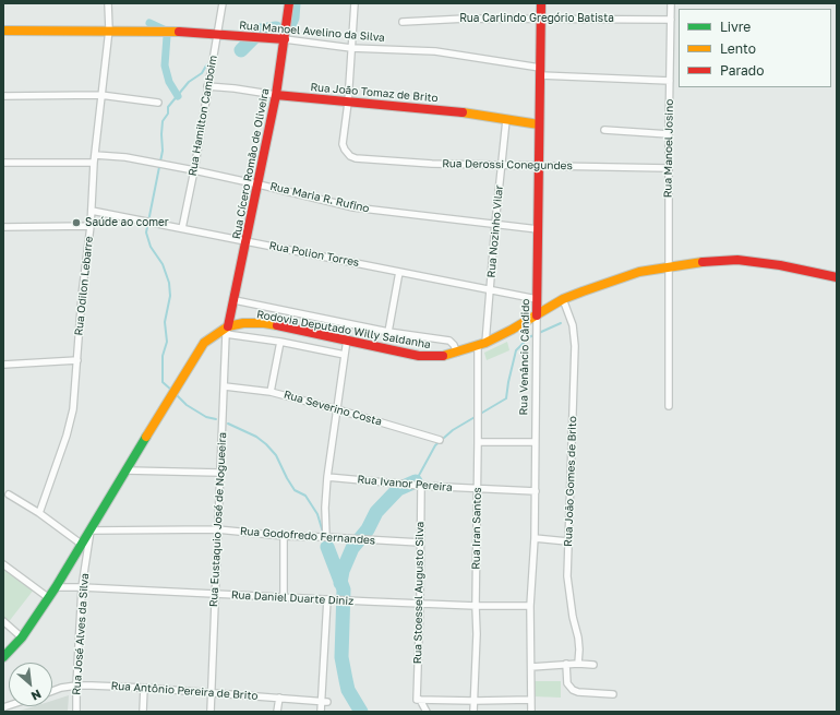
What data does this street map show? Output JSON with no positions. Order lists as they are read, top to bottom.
{
  "streets": {
    "street": [
      "Rua Carlindo Gregório Batista",
      "Rua Manoel Avelino da Silva",
      "Rua João Tomaz de Brito",
      "Rua Hamilton Camboim",
      "Rua Manoel Josino",
      "Rua Cícero Romão de Oliveira",
      "Rua Derossi Conegundes",
      "Rua Maria R. Rufino",
      "Rua Nozinho Vilar",
      "Rua Polion Torres",
      "Rua Odilon Lebarre",
      "Rodovia Deputado Willy Saldanha",
      "Rua Venâncio Cândido",
      "Rua Severino Costa",
      "Rua João Gomes de Brito",
      "Rua Ivanor Pereira",
      "Rua Eustaquio José de Nogueeira",
      "Rua Iran Santos",
      "Rua Godofredo Fernandes",
      "Rua Stoessel Augusto Silva",
      "Rua Daniel Duarte Diniz",
      "Rua José Alves da Silva",
      "Rua Antônio Pereira de Brito"
    ]
  },
  "crossings": [
    ["Rua Carlindo Gregório Batista", "Rua Manoel Josino"],
    ["Rua Carlindo Gregório Batista", "Rua Venâncio Cândido"],
    ["Rua Manoel Avelino da Silva", "Rua Hamilton Camboim"],
    ["Rua Manoel Avelino da Silva", "Rua Manoel Josino"],
    ["Rua Manoel Avelino da Silva", "Rua Cícero Romão de Oliveira"],
    ["Rua Manoel Avelino da Silva", "Rua Odilon Lebarre"],
    ["Rua Manoel Avelino da Silva", "Rua Venâncio Cândido"],
    ["Rua João Tomaz de Brito", "Rua Hamilton Camboim"],
    ["Rua João Tomaz de Brito", "Rua Cícero Romão de Oliveira"],
    ["Rua João Tomaz de Brito", "Rua Derossi Conegundes"],
    ["Rua João Tomaz de Brito", "Rua Nozinho Vilar"],
    ["Rua João Tomaz de Brito", "Rua Venâncio Cândido"],
    ["Rua Hamilton Camboim", "Rua Maria R. Rufino"],
    ["Rua Hamilton Camboim", "Rua Polion Torres"],
    ["Rua Manoel Josino", "Rua Derossi Conegundes"],
    ["Rua Manoel Josino", "Rodovia Deputado Willy Saldanha"],
    ["Rua Cícero Romão de Oliveira", "Rua Maria R. Rufino"],
    ["Rua Cícero Romão de Oliveira", "Rua Polion Torres"],
    ["Rua Cícero Romão de Oliveira", "Rodovia Deputado Willy Saldanha"],
    ["Rua Cícero Romão de Oliveira", "Rua Eustaquio José de Nogueeira"],
    ["Rua Derossi Conegundes", "Rua Nozinho Vilar"],
    ["Rua Derossi Conegundes", "Rua Venâncio Cândido"],
    ["Rua Maria R. Rufino", "Rua Nozinho Vilar"],
    ["Rua Maria R. Rufino", "Rua Odilon Lebarre"],
    ["Rua Maria R. Rufino", "Rua Venâncio Cândido"],
    ["Rua Nozinho Vilar", "Rua Polion Torres"],
    ["Rua Nozinho Vilar", "Rodovia Deputado Willy Saldanha"],
    ["Rua Nozinho Vilar", "Rua Iran Santos"],
    ["Rua Polion Torres", "Rua Odilon Lebarre"],
    ["Rua Polion Torres", "Rua Venâncio Cândido"],
    ["Rodovia Deputado Willy Saldanha", "Rua Venâncio Cândido"],
    ["Rodovia Deputado Willy Saldanha", "Rua João Gomes de Brito"],
    ["Rodovia Deputado Willy Saldanha", "Rua Eustaquio José de Nogueeira"],
    ["Rodovia Deputado Willy Saldanha", "Rua Iran Santos"],
    ["Rodovia Deputado Willy Saldanha", "Rua Godofredo Fernandes"],
    ["Rodovia Deputado Willy Saldanha", "Rua Daniel Duarte Diniz"],
    ["Rodovia Deputado Willy Saldanha", "Rua José Alves da Silva"],
    ["Rua Venâncio Cândido", "Rua Ivanor Pereira"],
    ["Rua Venâncio Cândido", "Rua Daniel Duarte Diniz"],
    ["Rua Severino Costa", "Rua Eustaquio José de Nogueeira"],
    ["Rua Ivanor Pereira", "Rua Iran Santos"],
    ["Rua Ivanor Pereira", "Rua Stoessel Augusto Silva"],
    ["Rua Eustaquio José de Nogueeira", "Rua Godofredo Fernandes"],
    ["Rua Eustaquio José de Nogueeira", "Rua Daniel Duarte Diniz"],
    ["Rua Eustaquio José de Nogueeira", "Rua Antônio Pereira de Brito"],
    ["Rua Iran Santos", "Rua Daniel Duarte Diniz"],
    ["Rua Godofredo Fernandes", "Rua Stoessel Augusto Silva"],
    ["Rua Godofredo Fernandes", "Rua José Alves da Silva"],
    ["Rua Stoessel Augusto Silva", "Rua Daniel Duarte Diniz"],
    ["Rua Daniel Duarte Diniz", "Rua José Alves da Silva"],
    ["Rua José Alves da Silva", "Rua Antônio Pereira de Brito"]
  ],
  "places": ["Saúde ao comer"],
  "legend": ["Livre", "Lento", "Parado"],
  "north": "bottom right"
}
